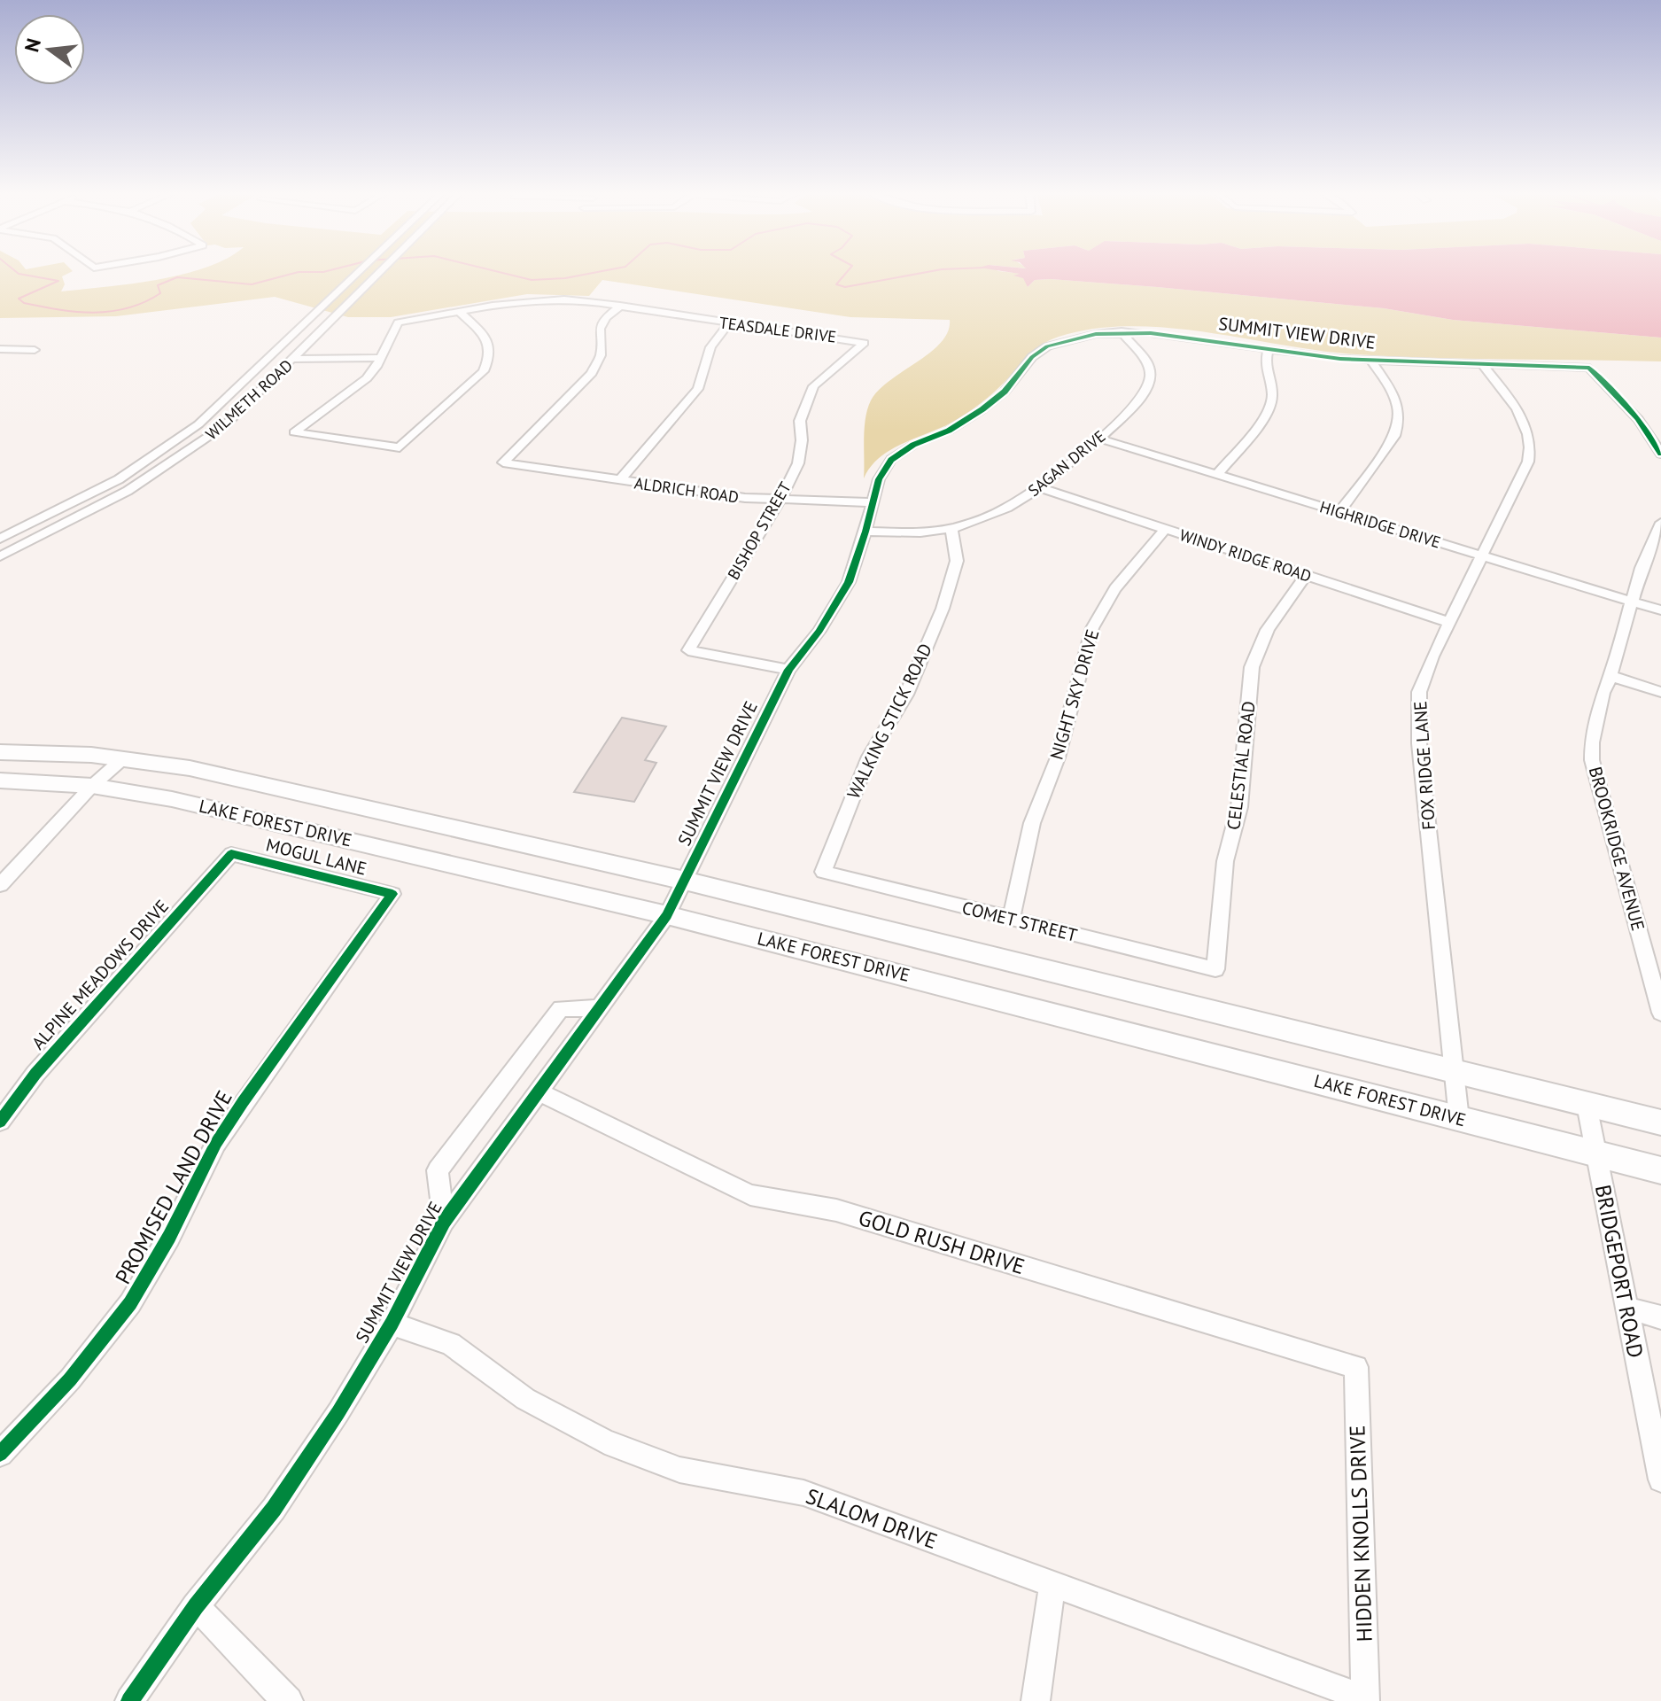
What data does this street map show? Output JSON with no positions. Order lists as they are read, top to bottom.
{
  "streets": {
    "main road": ["LAKE FOREST DRIVE"],
    "street": [
      "TEASDALE DRIVE",
      "SUMMIT VIEW DRIVE",
      "WILMETH ROAD",
      "SAGAN DRIVE",
      "ALDRICH ROAD",
      "HIGHRIDGE DRIVE",
      "BISHOP STREET",
      "WINDY RIDGE ROAD",
      "NIGHT SKY DRIVE",
      "WALKING STICK ROAD",
      "CELESTIAL ROAD",
      "FOX RIDGE LANE",
      "BROOKRIDGE AVENUE",
      "MOGUL LANE",
      "COMET STREET",
      "ALPINE MEADOWS DRIVE",
      "PROMISED LAND DRIVE",
      "GOLD RUSH DRIVE",
      "BRIDGEPORT ROAD",
      "SLALOM DRIVE",
      "HIDDEN KNOLLS DRIVE"
    ]
  },
  "crossings": [
    ["TEASDALE DRIVE", "ALDRICH ROAD"],
    ["TEASDALE DRIVE", "BISHOP STREET"],
    ["SUMMIT VIEW DRIVE", "SAGAN DRIVE"],
    ["SUMMIT VIEW DRIVE", "ALDRICH ROAD"],
    ["SUMMIT VIEW DRIVE", "BISHOP STREET"],
    ["SUMMIT VIEW DRIVE", "FOX RIDGE LANE"],
    ["SUMMIT VIEW DRIVE", "LAKE FOREST DRIVE"],
    ["SUMMIT VIEW DRIVE", "GOLD RUSH DRIVE"],
    ["SUMMIT VIEW DRIVE", "SLALOM DRIVE"],
    ["SAGAN DRIVE", "HIGHRIDGE DRIVE"],
    ["SAGAN DRIVE", "WINDY RIDGE ROAD"],
    ["SAGAN DRIVE", "WALKING STICK ROAD"],
    ["ALDRICH ROAD", "BISHOP STREET"],
    ["HIGHRIDGE DRIVE", "FOX RIDGE LANE"],
    ["HIGHRIDGE DRIVE", "BROOKRIDGE AVENUE"],
    ["WINDY RIDGE ROAD", "NIGHT SKY DRIVE"],
    ["WINDY RIDGE ROAD", "CELESTIAL ROAD"],
    ["WINDY RIDGE ROAD", "FOX RIDGE LANE"],
    ["NIGHT SKY DRIVE", "COMET STREET"],
    ["WALKING STICK ROAD", "COMET STREET"],
    ["CELESTIAL ROAD", "COMET STREET"],
    ["FOX RIDGE LANE", "LAKE FOREST DRIVE"],
    ["LAKE FOREST DRIVE", "BRIDGEPORT ROAD"],
    ["MOGUL LANE", "ALPINE MEADOWS DRIVE"],
    ["MOGUL LANE", "PROMISED LAND DRIVE"],
    ["GOLD RUSH DRIVE", "HIDDEN KNOLLS DRIVE"],
    ["SLALOM DRIVE", "HIDDEN KNOLLS DRIVE"]
  ],
  "north": "left"
}
